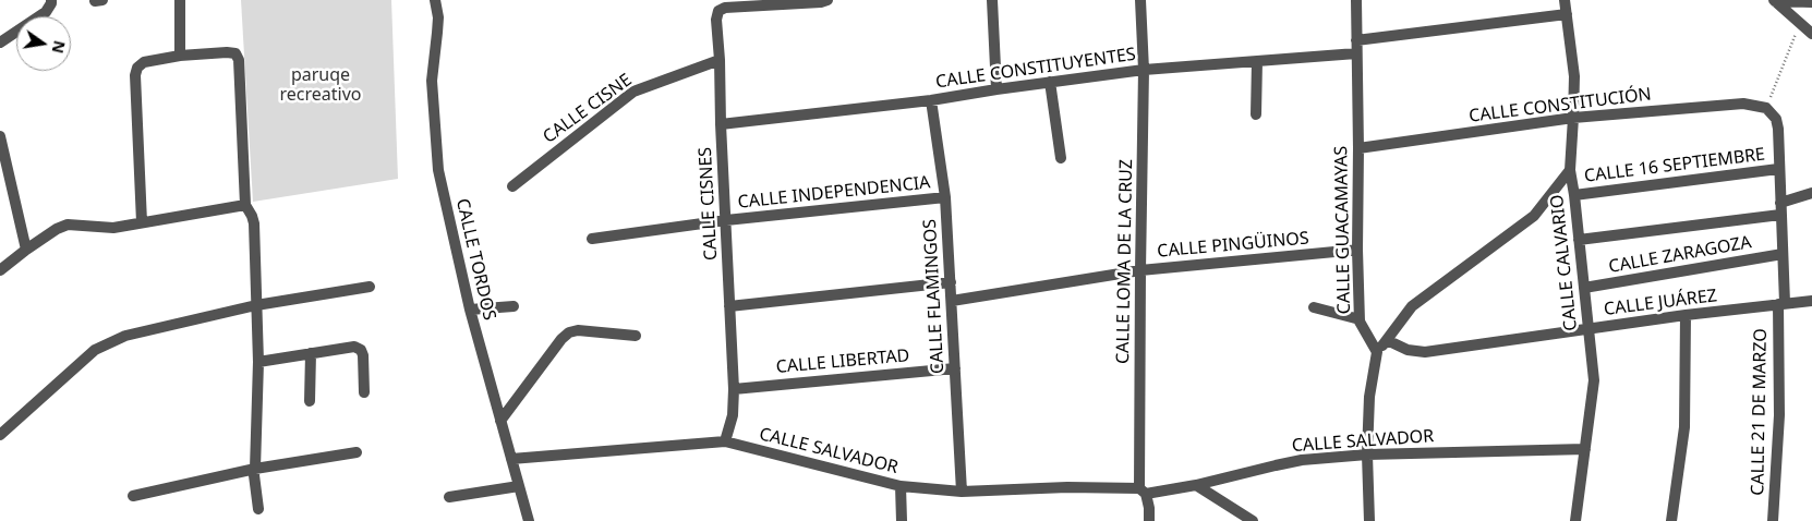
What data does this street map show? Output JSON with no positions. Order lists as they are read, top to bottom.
{
  "streets": {
    "street": [
      "CALLE CONSTITUYENTES",
      "CALLE CONSTITUCIÓN",
      "CALLE CISNE",
      "CALLE 16 SEPTIEMBRE",
      "CALLE INDEPENDENCIA",
      "CALLE CISNES",
      "CALLE GUACAMAYAS",
      "CALLE PINGÜINOS",
      "CALLE ZARAGOZA",
      "CALLE TORDOS",
      "CALLE LOMA DE LA CRUZ",
      "CALLE CALVARIO",
      "CALLE FLAMINGOS",
      "CALLE JUÁREZ",
      "CALLE LIBERTAD",
      "CALLE 21 DE MARZO",
      "CALLE SALVADOR"
    ]
  },
  "crossings": [
    ["CALLE CONSTITUYENTES", "CALLE CISNES"],
    ["CALLE CONSTITUYENTES", "CALLE GUACAMAYAS"],
    ["CALLE CONSTITUYENTES", "CALLE LOMA DE LA CRUZ"],
    ["CALLE CONSTITUYENTES", "CALLE FLAMINGOS"],
    ["CALLE CONSTITUCIÓN", "CALLE GUACAMAYAS"],
    ["CALLE CONSTITUCIÓN", "CALLE CALVARIO"],
    ["CALLE CONSTITUCIÓN", "CALLE 21 DE MARZO"],
    ["CALLE CISNE", "CALLE CISNES"],
    ["CALLE 16 SEPTIEMBRE", "CALLE CALVARIO"],
    ["CALLE 16 SEPTIEMBRE", "CALLE 21 DE MARZO"],
    ["CALLE INDEPENDENCIA", "CALLE CISNES"],
    ["CALLE INDEPENDENCIA", "CALLE FLAMINGOS"],
    ["CALLE CISNES", "CALLE LIBERTAD"],
    ["CALLE CISNES", "CALLE SALVADOR"],
    ["CALLE GUACAMAYAS", "CALLE PINGÜINOS"],
    ["CALLE PINGÜINOS", "CALLE LOMA DE LA CRUZ"],
    ["CALLE PINGÜINOS", "CALLE FLAMINGOS"],
    ["CALLE ZARAGOZA", "CALLE CALVARIO"],
    ["CALLE ZARAGOZA", "CALLE 21 DE MARZO"],
    ["CALLE TORDOS", "CALLE SALVADOR"],
    ["CALLE LOMA DE LA CRUZ", "CALLE SALVADOR"],
    ["CALLE CALVARIO", "CALLE JUÁREZ"],
    ["CALLE CALVARIO", "CALLE SALVADOR"],
    ["CALLE FLAMINGOS", "CALLE LIBERTAD"],
    ["CALLE FLAMINGOS", "CALLE SALVADOR"],
    ["CALLE JUÁREZ", "CALLE 21 DE MARZO"]
  ],
  "parks": ["paruqe recreativo"],
  "north": "right"
}
